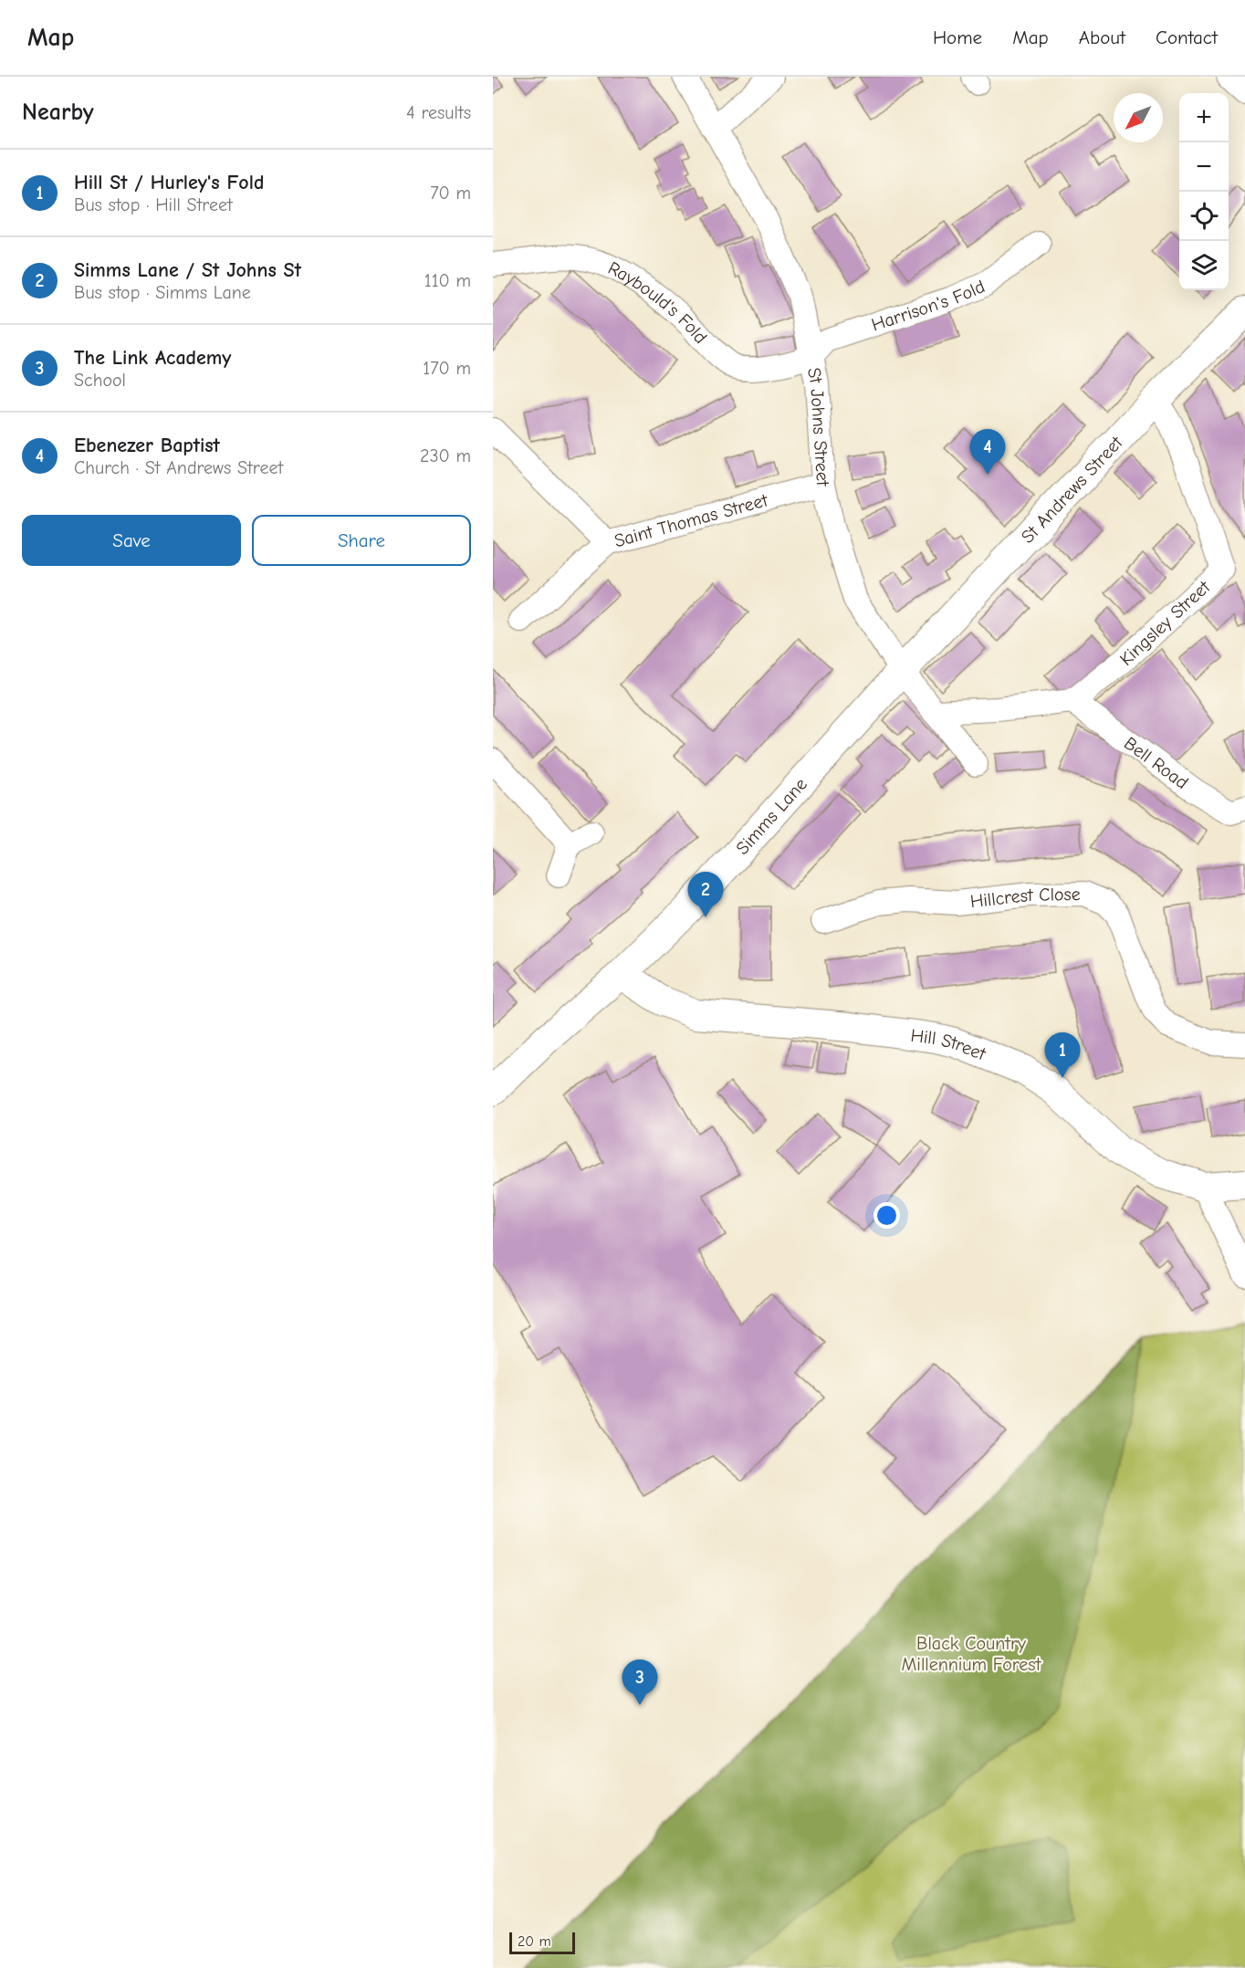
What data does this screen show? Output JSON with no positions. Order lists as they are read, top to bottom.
{
  "streets": {
    "street": [
      "Harrison's Fold",
      "Raybould's Fold",
      "St Johns Street",
      "St Andrews Street",
      "Saint Thomas Street",
      "Kingsley Street",
      "Bell Road",
      "Simms Lane",
      "Hillcrest Close",
      "Hill Street"
    ]
  },
  "crossings": [
    ["Harrison's Fold", "Raybould's Fold"],
    ["Harrison's Fold", "St Johns Street"],
    ["Raybould's Fold", "St Johns Street"],
    ["St Johns Street", "St Andrews Street"],
    ["St Johns Street", "Saint Thomas Street"],
    ["St Johns Street", "Simms Lane"],
    ["St Andrews Street", "Kingsley Street"],
    ["St Andrews Street", "Simms Lane"],
    ["Kingsley Street", "Bell Road"],
    ["Simms Lane", "Hill Street"]
  ],
  "parks": ["Black Country Millennium Forest"],
  "scale_bar": "20 m",
  "north": "bottom left",
  "page": {
    "header": "Map",
    "nav": [
      "Home",
      "Map",
      "About",
      "Contact"
    ],
    "heading": ["Nearby", "4 results"],
    "map_buttons": ["+", "−"],
    "list": [
      {
        "mark": "1",
        "name": "Hill St / Hurley's Fold",
        "note": "Bus stop · Hill Street",
        "value": "70 m"
      },
      {
        "mark": "2",
        "name": "Simms Lane / St Johns St",
        "note": "Bus stop · Simms Lane",
        "value": "110 m"
      },
      {
        "mark": "3",
        "name": "The Link Academy",
        "note": "School",
        "value": "170 m"
      },
      {
        "mark": "4",
        "name": "Ebenezer Baptist",
        "note": "Church · St Andrews Street",
        "value": "230 m"
      }
    ],
    "pins": [
      "4",
      "2",
      "1",
      "3"
    ],
    "buttons": ["Save", "Share"],
    "scale": "20 m"
  }
}
